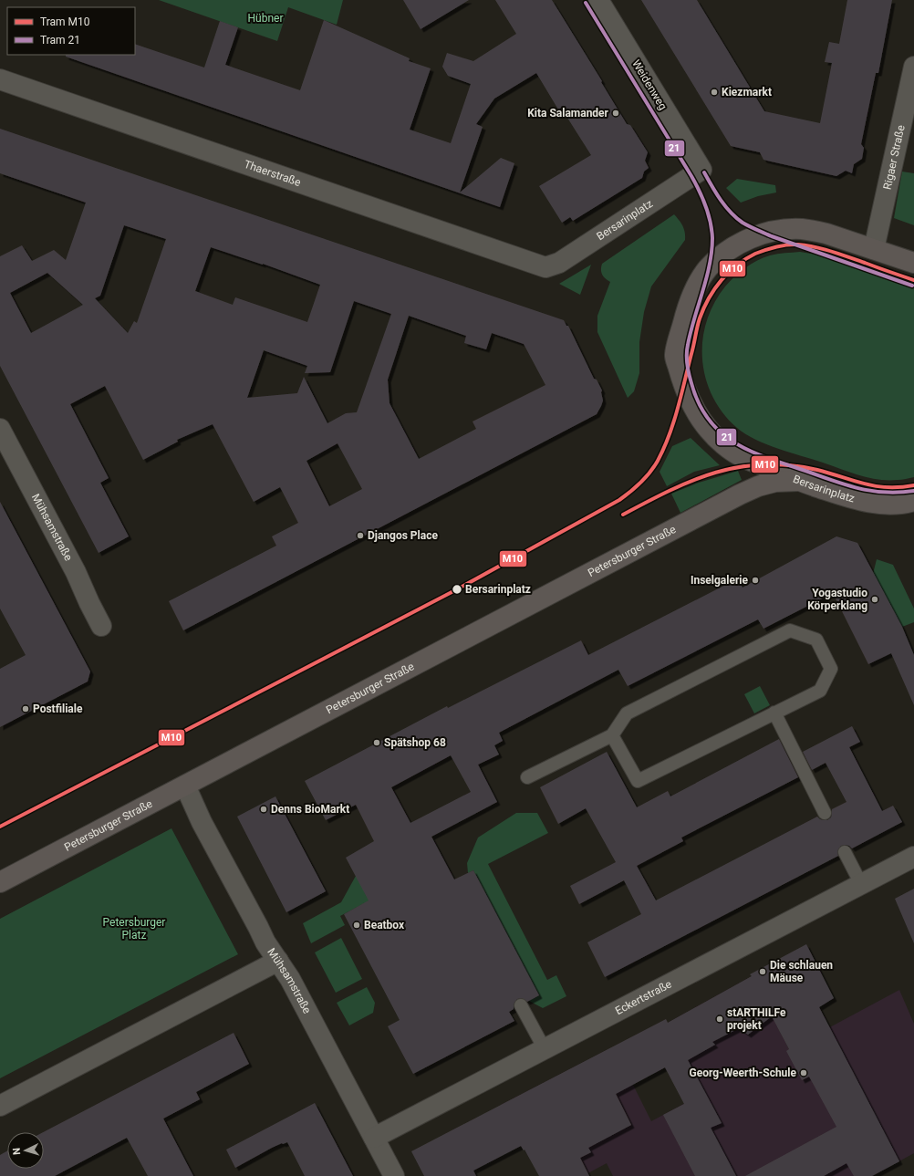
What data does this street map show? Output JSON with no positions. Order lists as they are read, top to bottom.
{
  "streets": {
    "main road": ["Bersarinplatz", "Petersburger Straße"],
    "street": [
      "Weidenweg",
      "Rigaer Straße",
      "Thaerstraße",
      "Mühsamstraße",
      "Eckertstraße"
    ]
  },
  "crossings": [
    ["Weidenweg", "Bersarinplatz"],
    ["Rigaer Straße", "Bersarinplatz"],
    ["Thaerstraße", "Bersarinplatz"],
    ["Bersarinplatz", "Petersburger Straße"],
    ["Mühsamstraße", "Petersburger Straße"],
    ["Mühsamstraße", "Eckertstraße"]
  ],
  "parks": ["Hübner", "Petersburger Platz"],
  "places": [
    "Kiezmarkt",
    "Kita Salamander",
    "Djangos Place",
    "Inselgalerie",
    "Bersarinplatz",
    "Yogastudio Körperklang",
    "Postfiliale",
    "Spätshop 68",
    "Denns BioMarkt",
    "Beatbox",
    "Die schlauen Mäuse",
    "stARTHILFe projekt",
    "Georg-Weerth-Schule"
  ],
  "lines": ["tram line 21", "tram line M10"],
  "legend": ["Tram M10", "Tram 21"],
  "north": "left"
}
